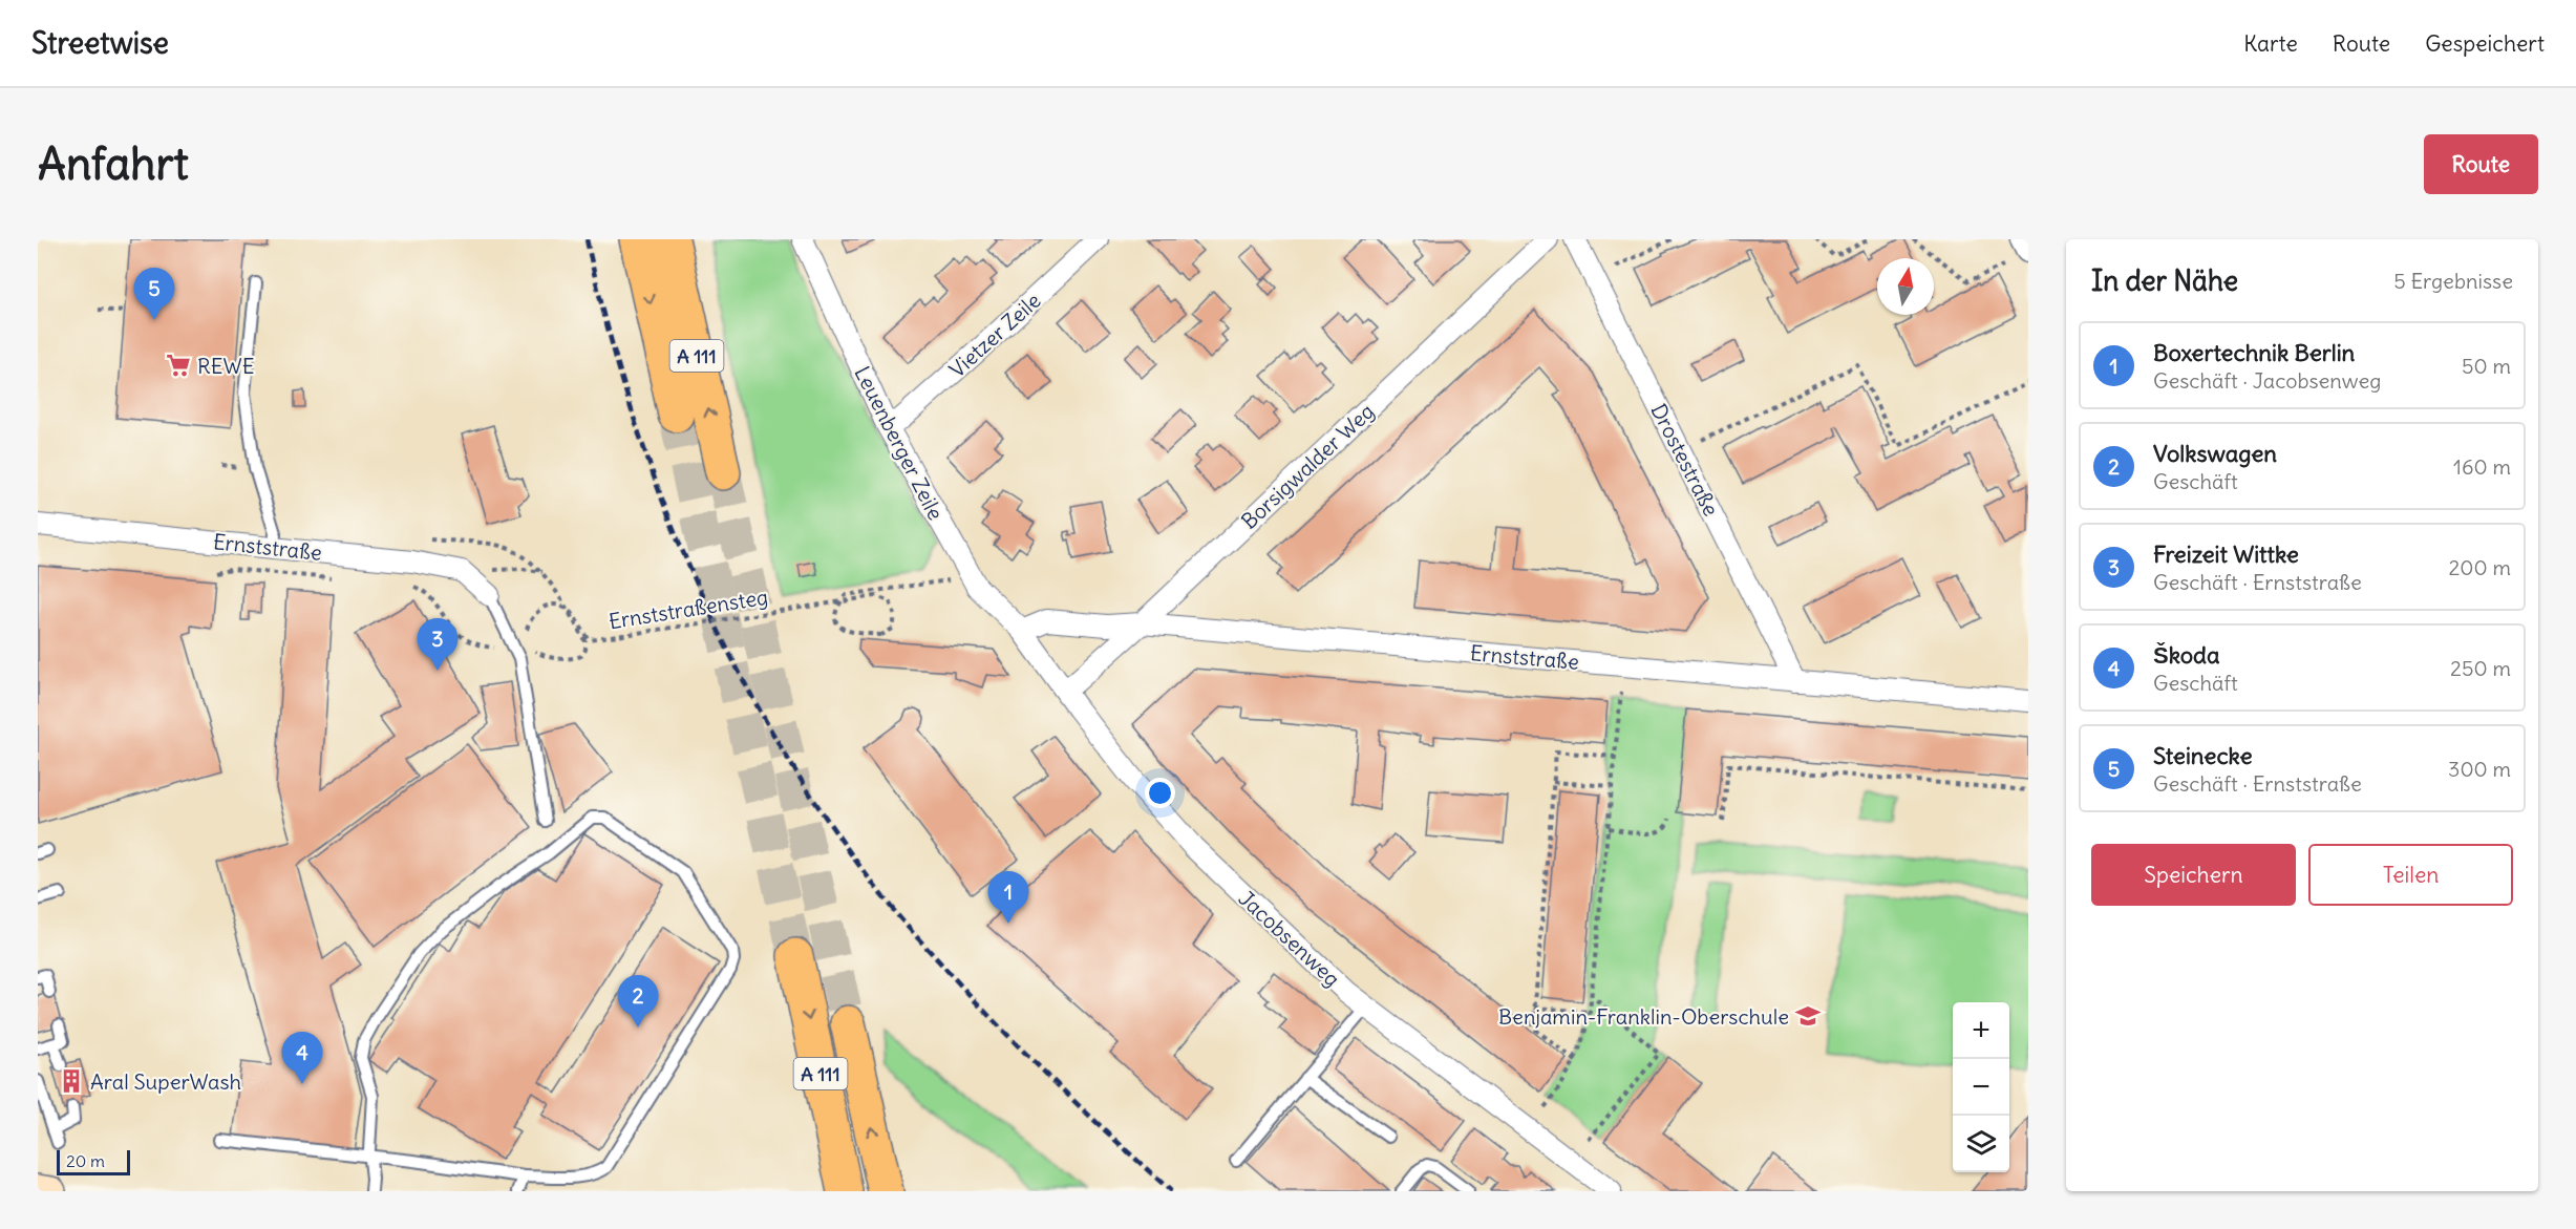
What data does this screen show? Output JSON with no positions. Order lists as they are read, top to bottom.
{
  "streets": {
    "highway": ["A 111"],
    "street": [
      "Vietzer Zeile",
      "Leuenberger Zeile",
      "Drostestraße",
      "Borsigwalder Weg",
      "Ernststraße",
      "Jacobsenweg"
    ],
    "path": ["Ernststraßensteg"]
  },
  "crossings": [
    ["Vietzer Zeile", "Leuenberger Zeile"],
    ["Leuenberger Zeile", "Ernststraße"],
    ["Leuenberger Zeile", "Jacobsenweg"],
    ["Drostestraße", "Ernststraße"],
    ["Borsigwalder Weg", "Ernststraße"],
    ["Borsigwalder Weg", "Jacobsenweg"],
    ["Ernststraße", "Ernststraßensteg"],
    ["Ernststraße", "Jacobsenweg"]
  ],
  "places": {
    "supermarket": ["REWE"],
    "school or university": ["Benjamin-Franklin-Oberschule"],
    "building": ["Aral SuperWash"]
  },
  "scale_bar": "20 m",
  "north": "top",
  "page": {
    "header": "Streetwise",
    "nav": ["Karte", "Route", "Gespeichert"],
    "buttons": [
      "Route",
      ["Speichern", "Teilen"]
    ],
    "title": "Anfahrt",
    "heading": ["In der Nähe", "5 Ergebnisse"],
    "pins": [
      "5",
      "3",
      "1",
      "2",
      "4"
    ],
    "list": [
      {
        "mark": "1",
        "name": "Boxertechnik Berlin",
        "note": "Geschäft · Jacobsenweg",
        "value": "50 m"
      },
      {
        "mark": "2",
        "name": "Volkswagen",
        "note": "Geschäft",
        "value": "160 m"
      },
      {
        "mark": "3",
        "name": "Freizeit Wittke",
        "note": "Geschäft · Ernststraße",
        "value": "200 m"
      },
      {
        "mark": "4",
        "name": "Škoda",
        "note": "Geschäft",
        "value": "250 m"
      },
      {
        "mark": "5",
        "name": "Steinecke",
        "note": "Geschäft · Ernststraße",
        "value": "300 m"
      }
    ],
    "map_buttons": ["+", "−"],
    "scale": "20 m"
  }
}
